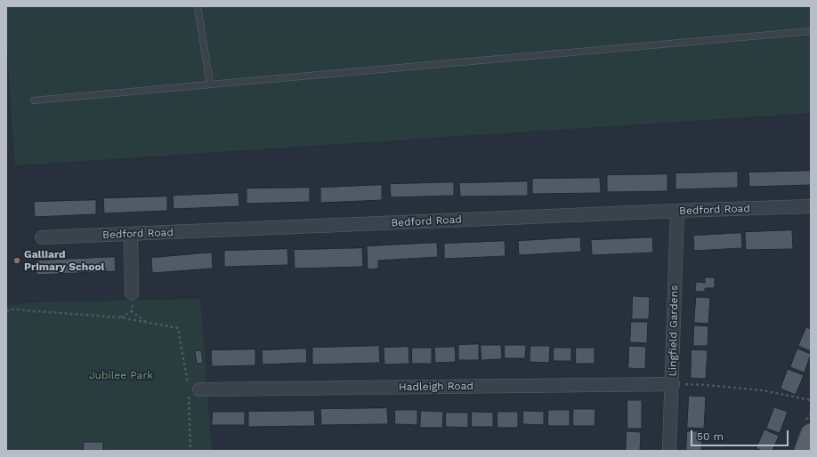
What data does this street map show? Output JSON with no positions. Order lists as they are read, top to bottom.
{
  "streets": {
    "street": ["Bedford Road", "Lingfield Gardens", "Hadleigh Road"]
  },
  "crossings": [
    ["Bedford Road", "Lingfield Gardens"],
    ["Lingfield Gardens", "Hadleigh Road"]
  ],
  "parks": ["Jubilee Park"],
  "places": ["Galliard Primary School"],
  "scale_bar": "50 m"
}
